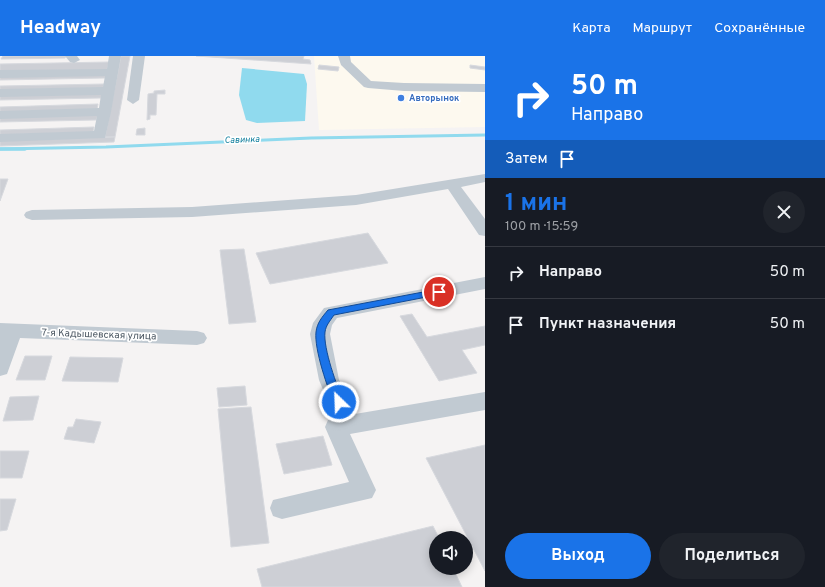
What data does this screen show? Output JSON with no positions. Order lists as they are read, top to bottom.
{
  "streets": {
    "street": ["7-я Кадышевская улица"]
  },
  "water": ["Савинка"],
  "places": ["Авторынок"],
  "page": {
    "header": "Headway",
    "nav": ["Карта", "Маршрут", "Сохранённые"],
    "turn": ["50 m", "Направо"],
    "then": "Затем",
    "heading": ["1 мин", "100 m · 15:59"],
    "list": [
      {
        "name": "Направо",
        "value": "50 m"
      },
      {
        "name": "Пункт назначения",
        "value": "50 m"
      }
    ],
    "buttons": ["Выход", "Поделиться"]
  }
}
